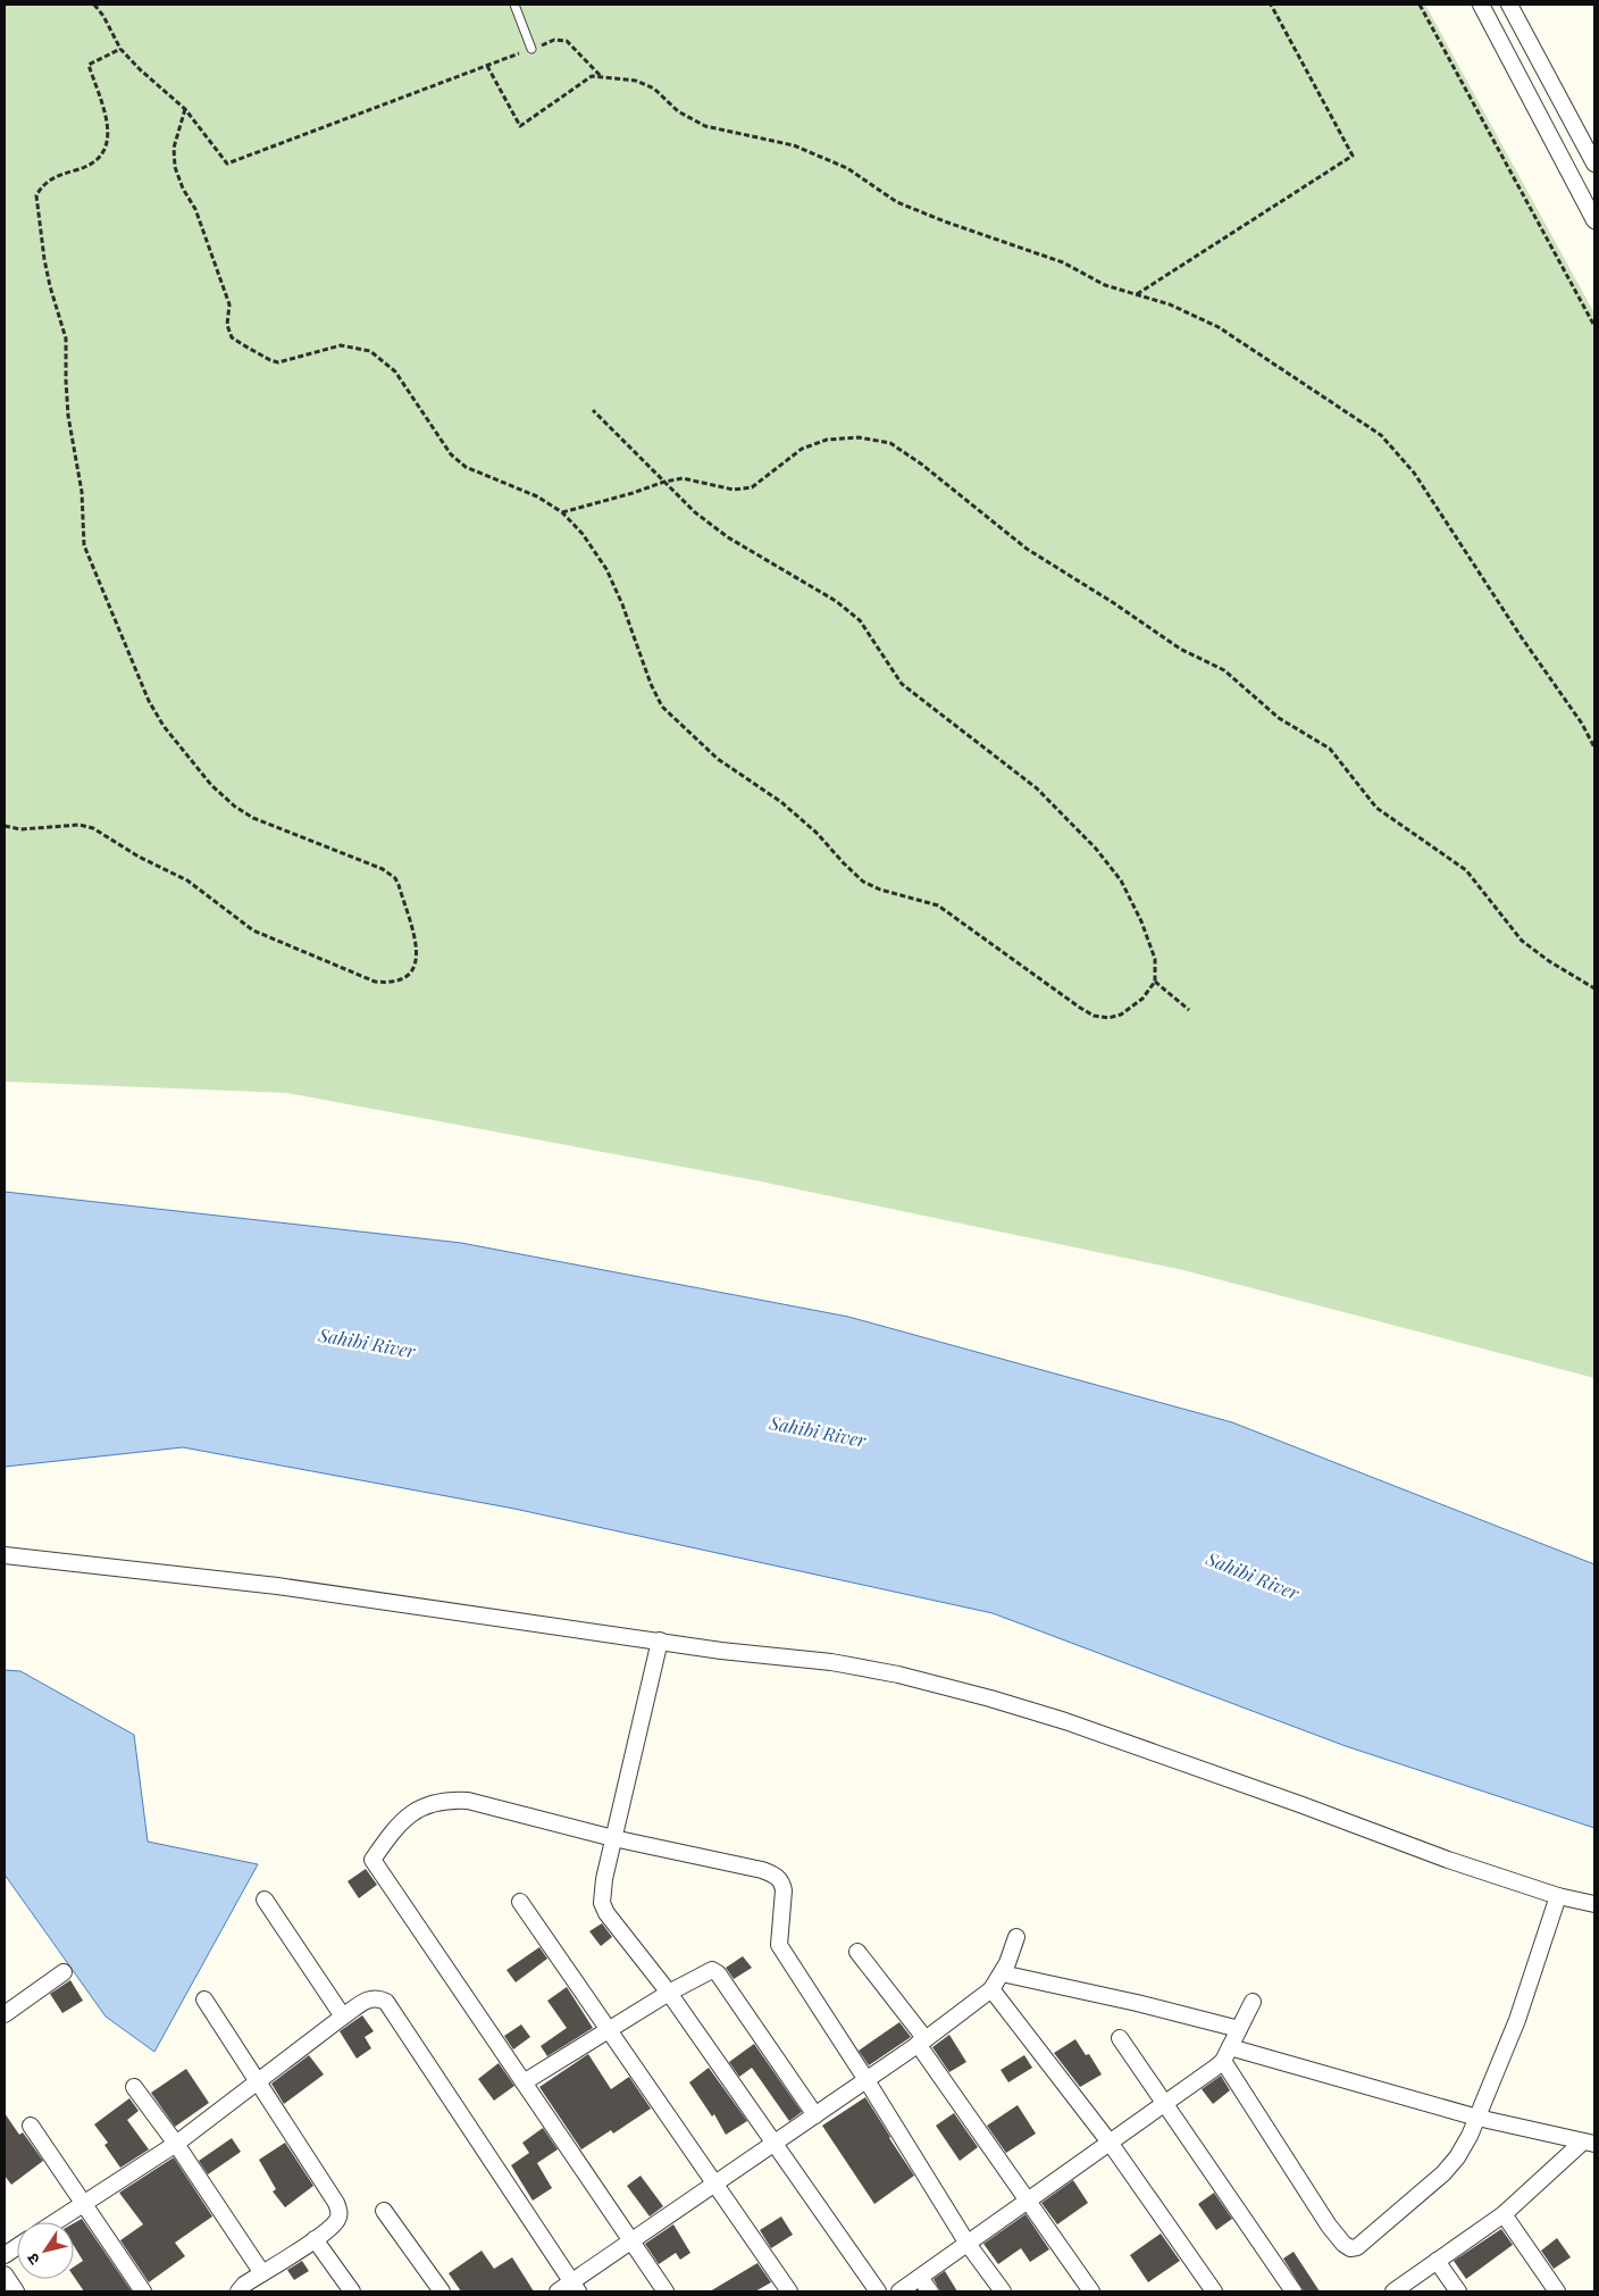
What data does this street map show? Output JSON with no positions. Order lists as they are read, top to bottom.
{
  "water": ["Sahibi River"],
  "north": "bottom left"
}
